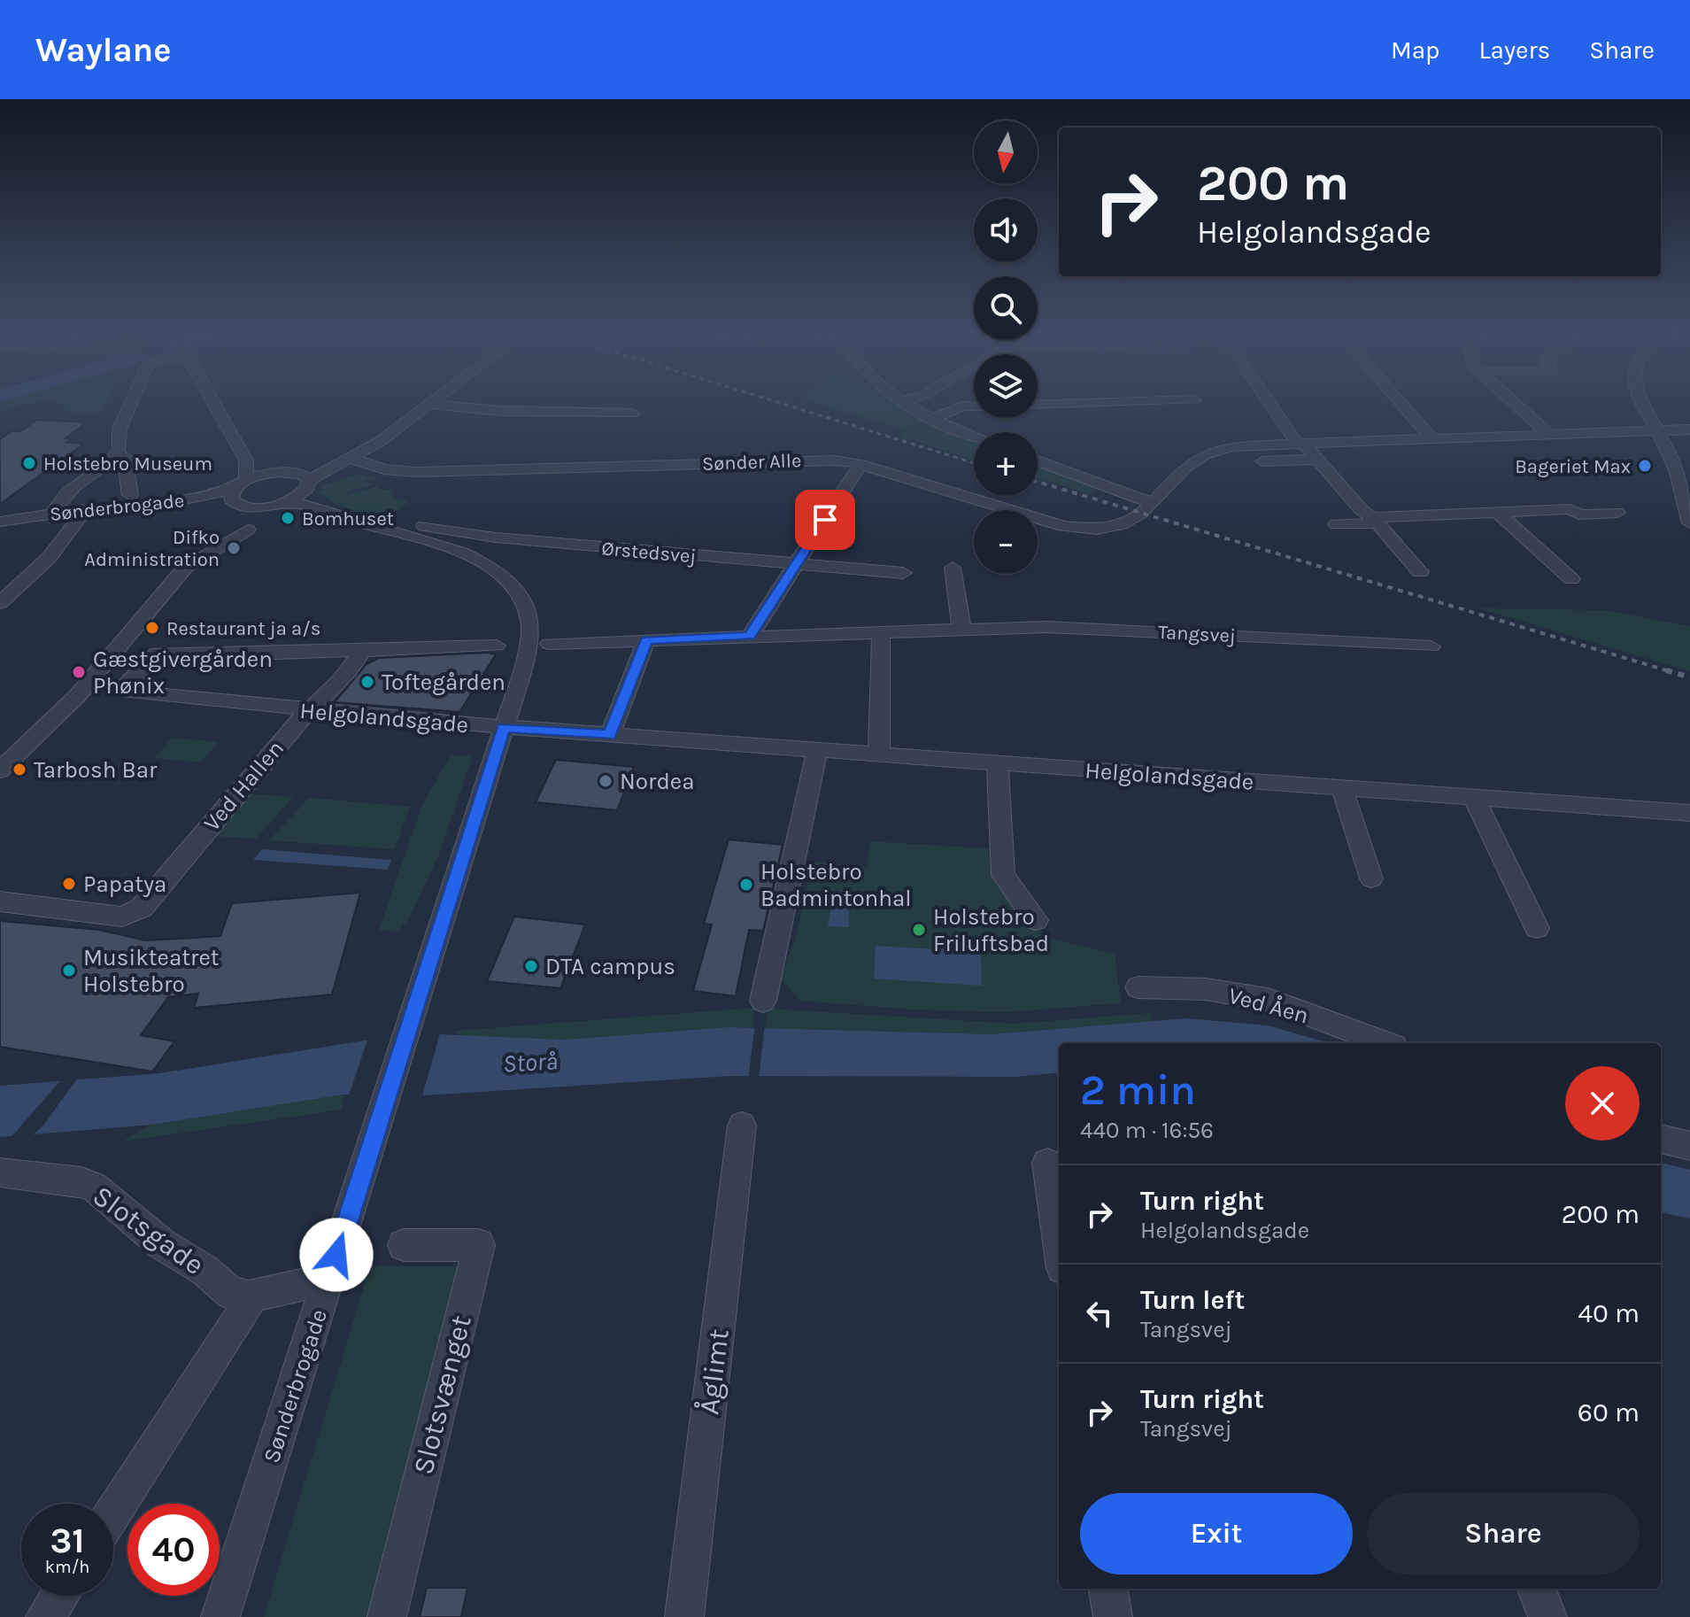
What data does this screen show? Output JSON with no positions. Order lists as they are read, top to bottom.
{
  "streets": {
    "street": [
      "Sønder Alle",
      "Sønderbrogade",
      "Ørstedsvej",
      "Tangsvej",
      "Helgolandsgade",
      "Ved Hallen",
      "Ved Åen",
      "Slotsgade",
      "Åglimt",
      "Slotsvænget"
    ]
  },
  "crossings": [
    ["Sønderbrogade", "Helgolandsgade"],
    ["Helgolandsgade", "Ved Hallen"]
  ],
  "water": ["Storå"],
  "places": [
    "Holstebro Museum",
    "Bageriet Max",
    "Bomhuset",
    "Difko Administration",
    "Restaurant ja a/s",
    "Gæstgivergården Phønix",
    "Toftegården",
    "Tarbosh Bar",
    "Nordea",
    "Papatya",
    "Holstebro Badmintonhal",
    "Holstebro Friluftsbad",
    "DTA campus",
    "Musikteatret Holstebro"
  ],
  "north": "bottom",
  "page": {
    "header": "Waylane",
    "nav": ["Map", "Layers", "Share"],
    "map_buttons": ["+", "−"],
    "turn": ["200 m", "Helgolandsgade"],
    "heading": ["2 min", "440 m · 16:56"],
    "list": [
      {
        "name": "Turn right",
        "note": "Helgolandsgade",
        "value": "200 m"
      },
      {
        "name": "Turn left",
        "note": "Tangsvej",
        "value": "40 m"
      },
      {
        "name": "Turn right",
        "note": "Tangsvej",
        "value": "60 m"
      }
    ],
    "buttons": ["Exit", "Share"],
    "speed": "31 km/h",
    "limit": "40"
  }
}
